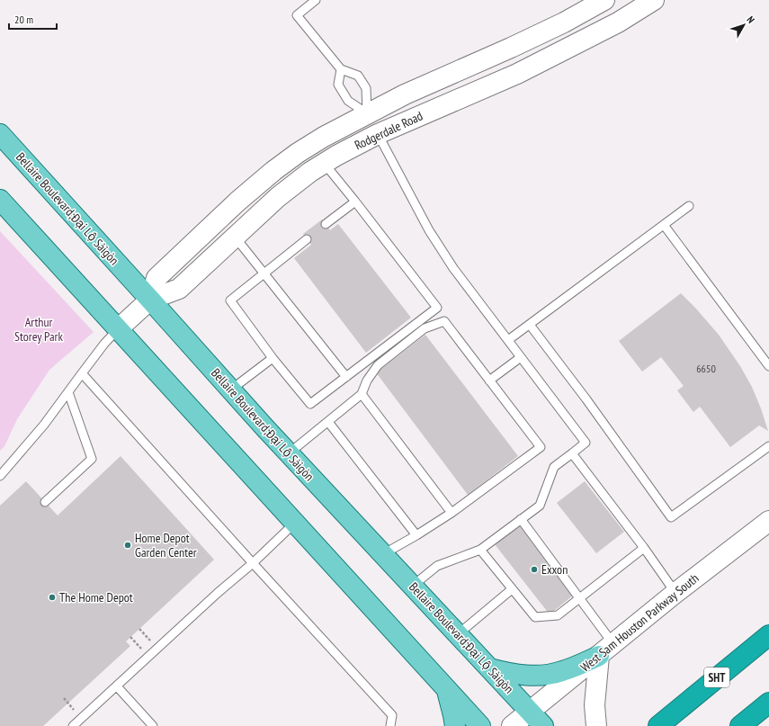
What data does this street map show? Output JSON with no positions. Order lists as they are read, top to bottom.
{
  "streets": {
    "highway": ["SHT"],
    "main road": ["Bellaire Boulevard;Đại Lộ Sàigòn"],
    "street": ["Rodgerdale Road", "West Sam Houston Parkway South"]
  },
  "crossings": [
    ["Rodgerdale Road", "Bellaire Boulevard;Đại Lộ Sàigòn"],
    ["Bellaire Boulevard;Đại Lộ Sàigòn", "West Sam Houston Parkway South"]
  ],
  "parks": ["Arthur Storey Park"],
  "places": ["Home Depot Garden Center", "Exxon", "The Home Depot"],
  "house_numbers": ["6650"],
  "scale_bar": "20 m",
  "north": "top right"
}
